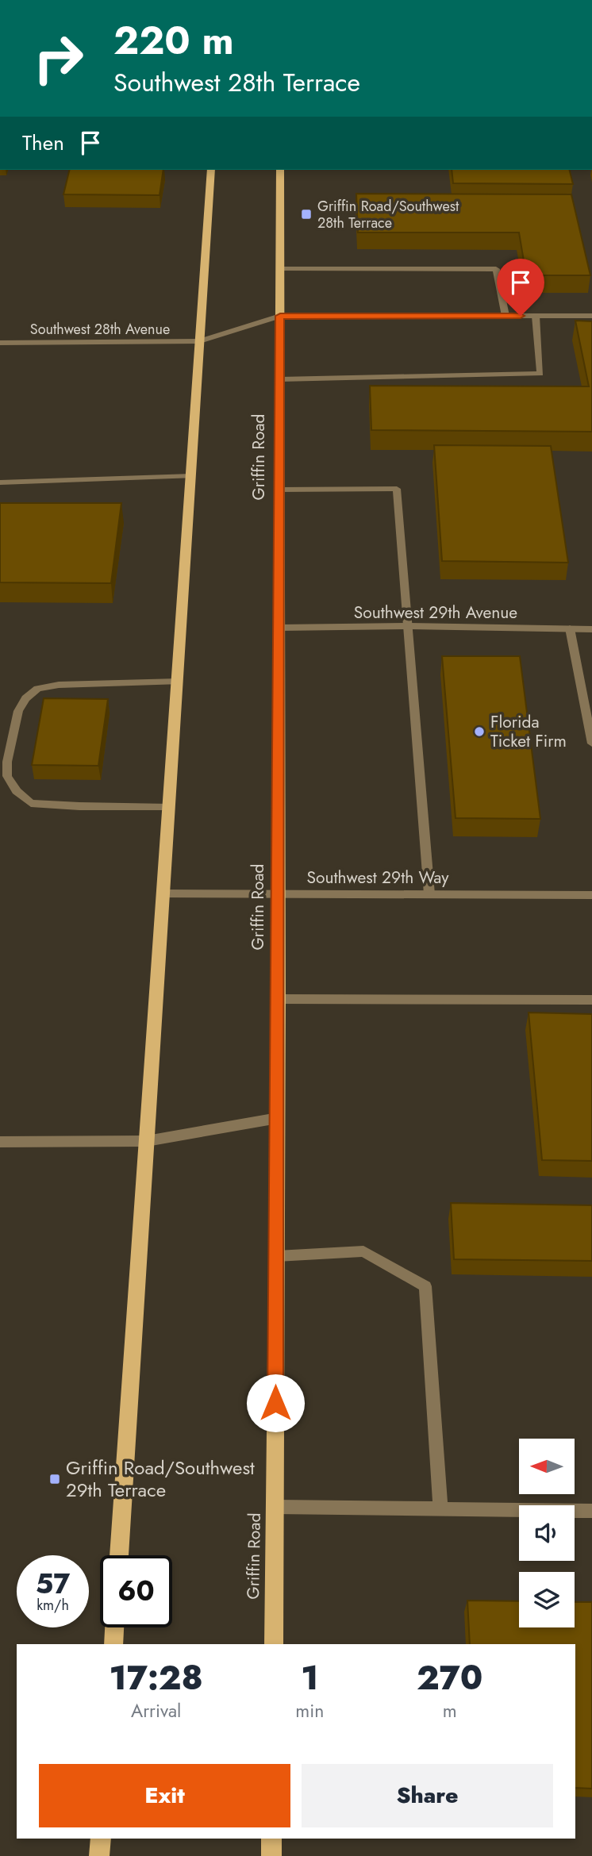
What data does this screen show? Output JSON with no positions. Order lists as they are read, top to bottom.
{
  "streets": {
    "main road": ["Griffin Road"],
    "street": ["Southwest 28th Avenue", "Southwest 29th Avenue", "Southwest 29th Way"]
  },
  "crossings": [
    ["Southwest 28th Avenue", "Griffin Road"],
    ["Griffin Road", "Southwest 29th Avenue"],
    ["Griffin Road", "Southwest 29th Way"]
  ],
  "places": {
    "transit": ["Griffin Road/Southwest 28th Terrace", "Griffin Road/Southwest 29th Terrace"],
    "other": ["Florida Ticket Firm"]
  },
  "north": "left",
  "page": {
    "turn": ["220 m", "Southwest 28th Terrace"],
    "then": "Then",
    "speed": "57 km/h",
    "limit": "60",
    "eta": [
      "17:28",
      "Arrival",
      "1",
      "min",
      "270",
      "m"
    ],
    "buttons": ["Exit", "Share"]
  }
}
